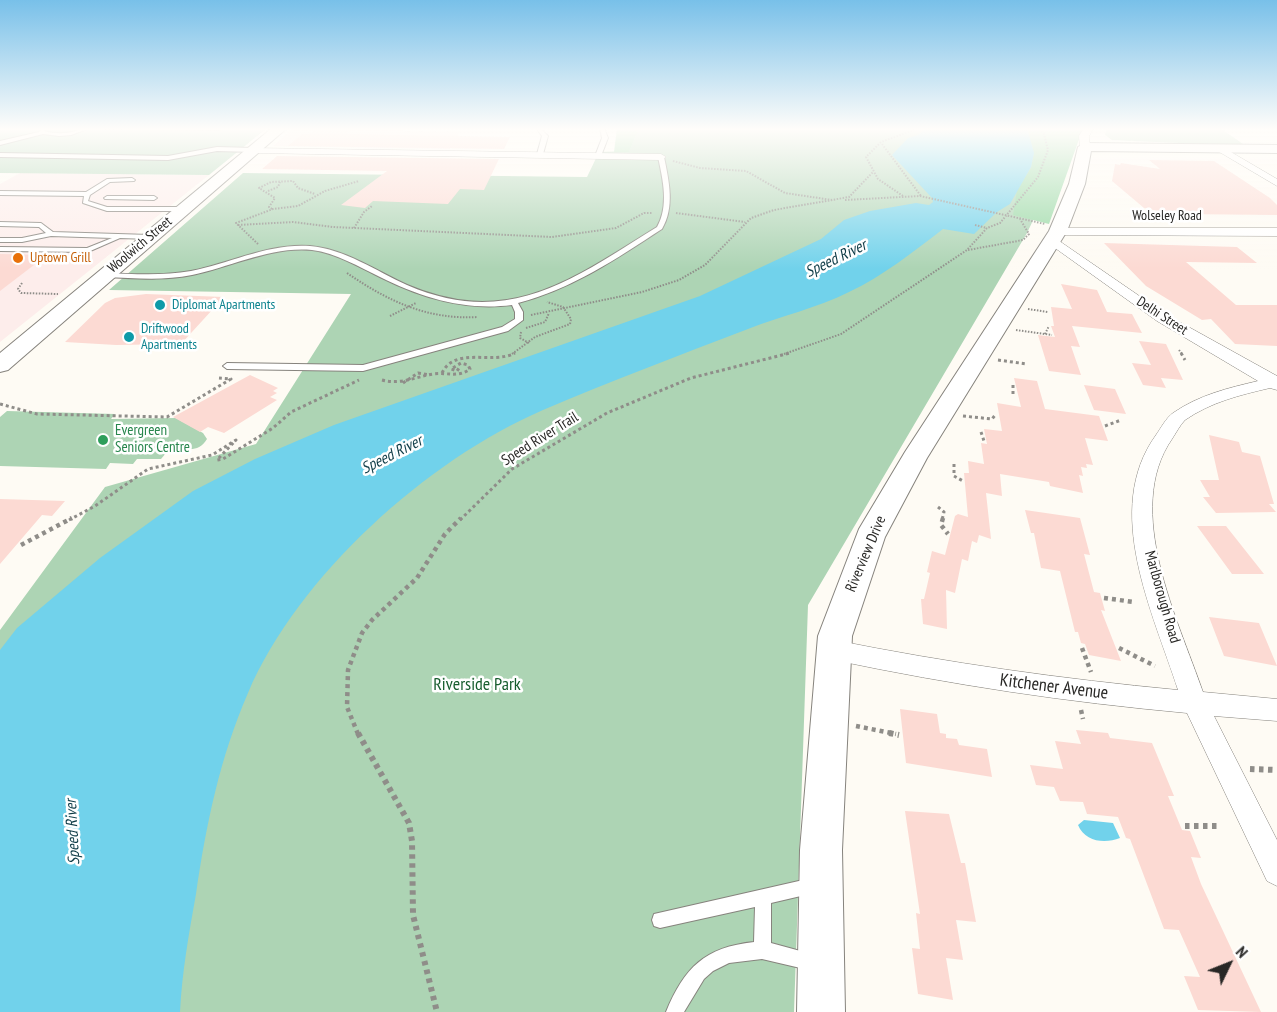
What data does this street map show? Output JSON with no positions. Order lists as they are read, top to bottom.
{
  "streets": {
    "street": [
      "Wolseley Road",
      "Woolwich Street",
      "Delhi Street",
      "Riverview Drive",
      "Marlborough Road",
      "Kitchener Avenue"
    ],
    "path": ["Speed River Trail"]
  },
  "crossings": [
    ["Wolseley Road", "Delhi Street"],
    ["Wolseley Road", "Riverview Drive"],
    ["Delhi Street", "Riverview Drive"],
    ["Delhi Street", "Marlborough Road"],
    ["Riverview Drive", "Kitchener Avenue"],
    ["Marlborough Road", "Kitchener Avenue"]
  ],
  "water": ["Speed River"],
  "parks": ["Riverside Park"],
  "places": [
    "Uptown Grill",
    "Diplomat Apartments",
    "Driftwood Apartments",
    "Evergreen Seniors Centre"
  ],
  "north": "top right"
}
